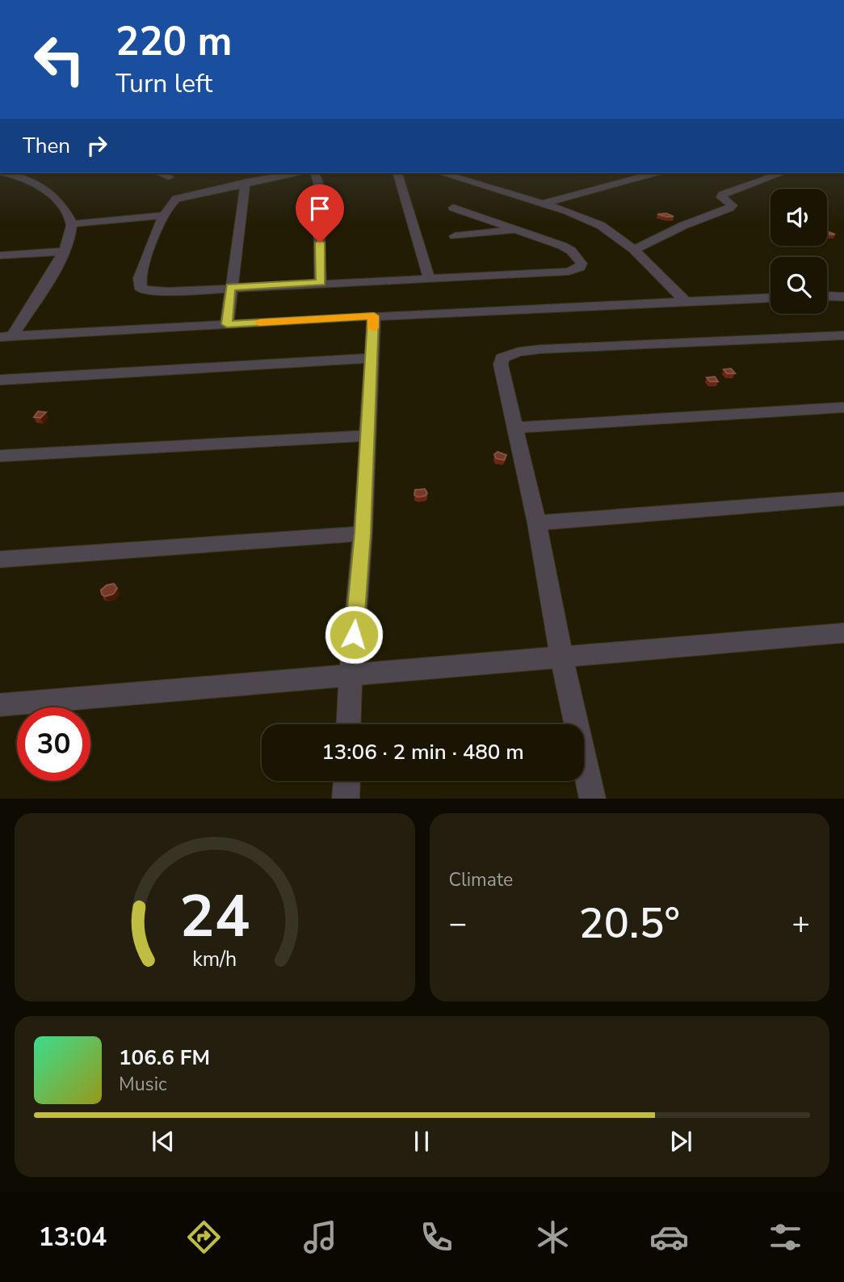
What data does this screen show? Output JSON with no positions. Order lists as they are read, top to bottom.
{
  "page": {
    "turn": ["220 m", "Turn left"],
    "then": "Then",
    "limit": "30",
    "trip": "13:06 · 2 min · 480 m",
    "tile": "Climate",
    "heat": ["−", "20.5°", "+"],
    "song": ["106.6 FM", "Music"],
    "tabs": "13:04",
    "gauge": ["24", "km/h"]
  }
}
